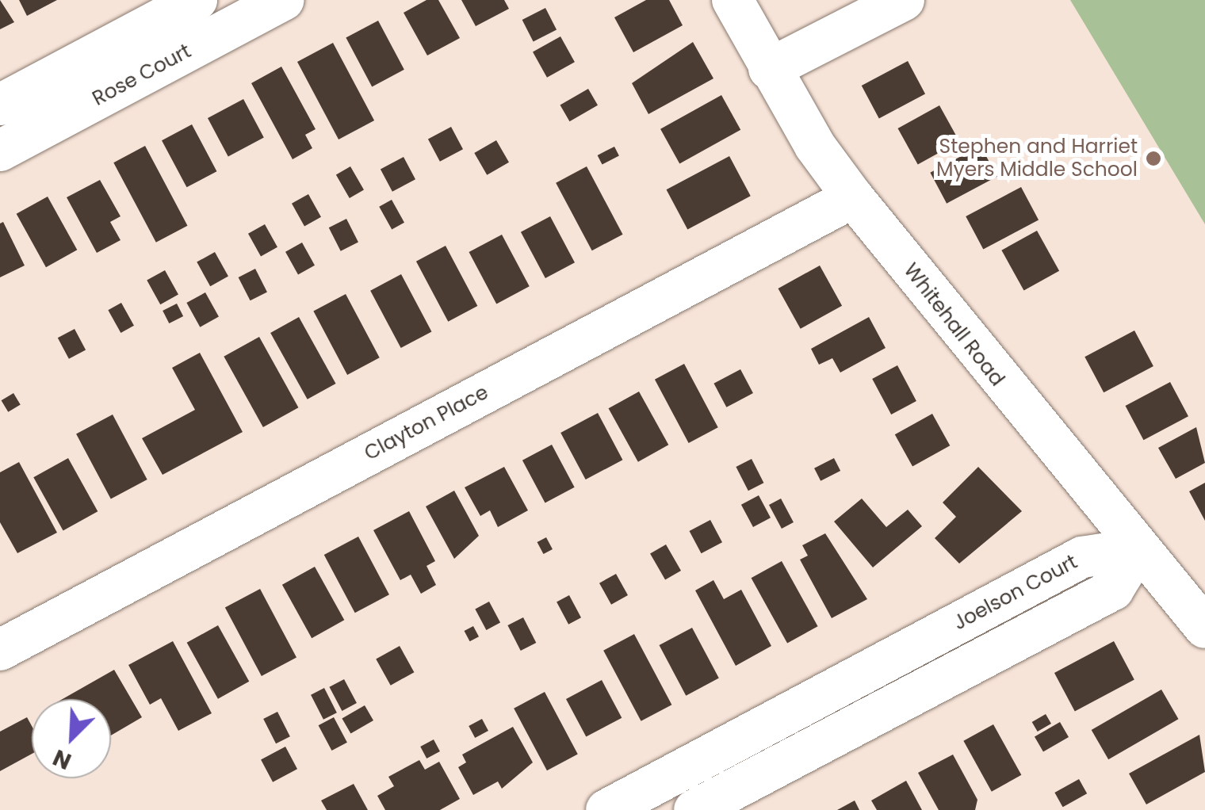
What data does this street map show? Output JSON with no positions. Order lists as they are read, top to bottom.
{
  "streets": {
    "street": [
      "Rose Court",
      "Whitehall Road",
      "Clayton Place",
      "Joelson Court"
    ]
  },
  "crossings": [
    ["Whitehall Road", "Clayton Place"],
    ["Whitehall Road", "Joelson Court"]
  ],
  "places": ["Stephen and Harriet Myers Middle School"],
  "north": "bottom left"
}
